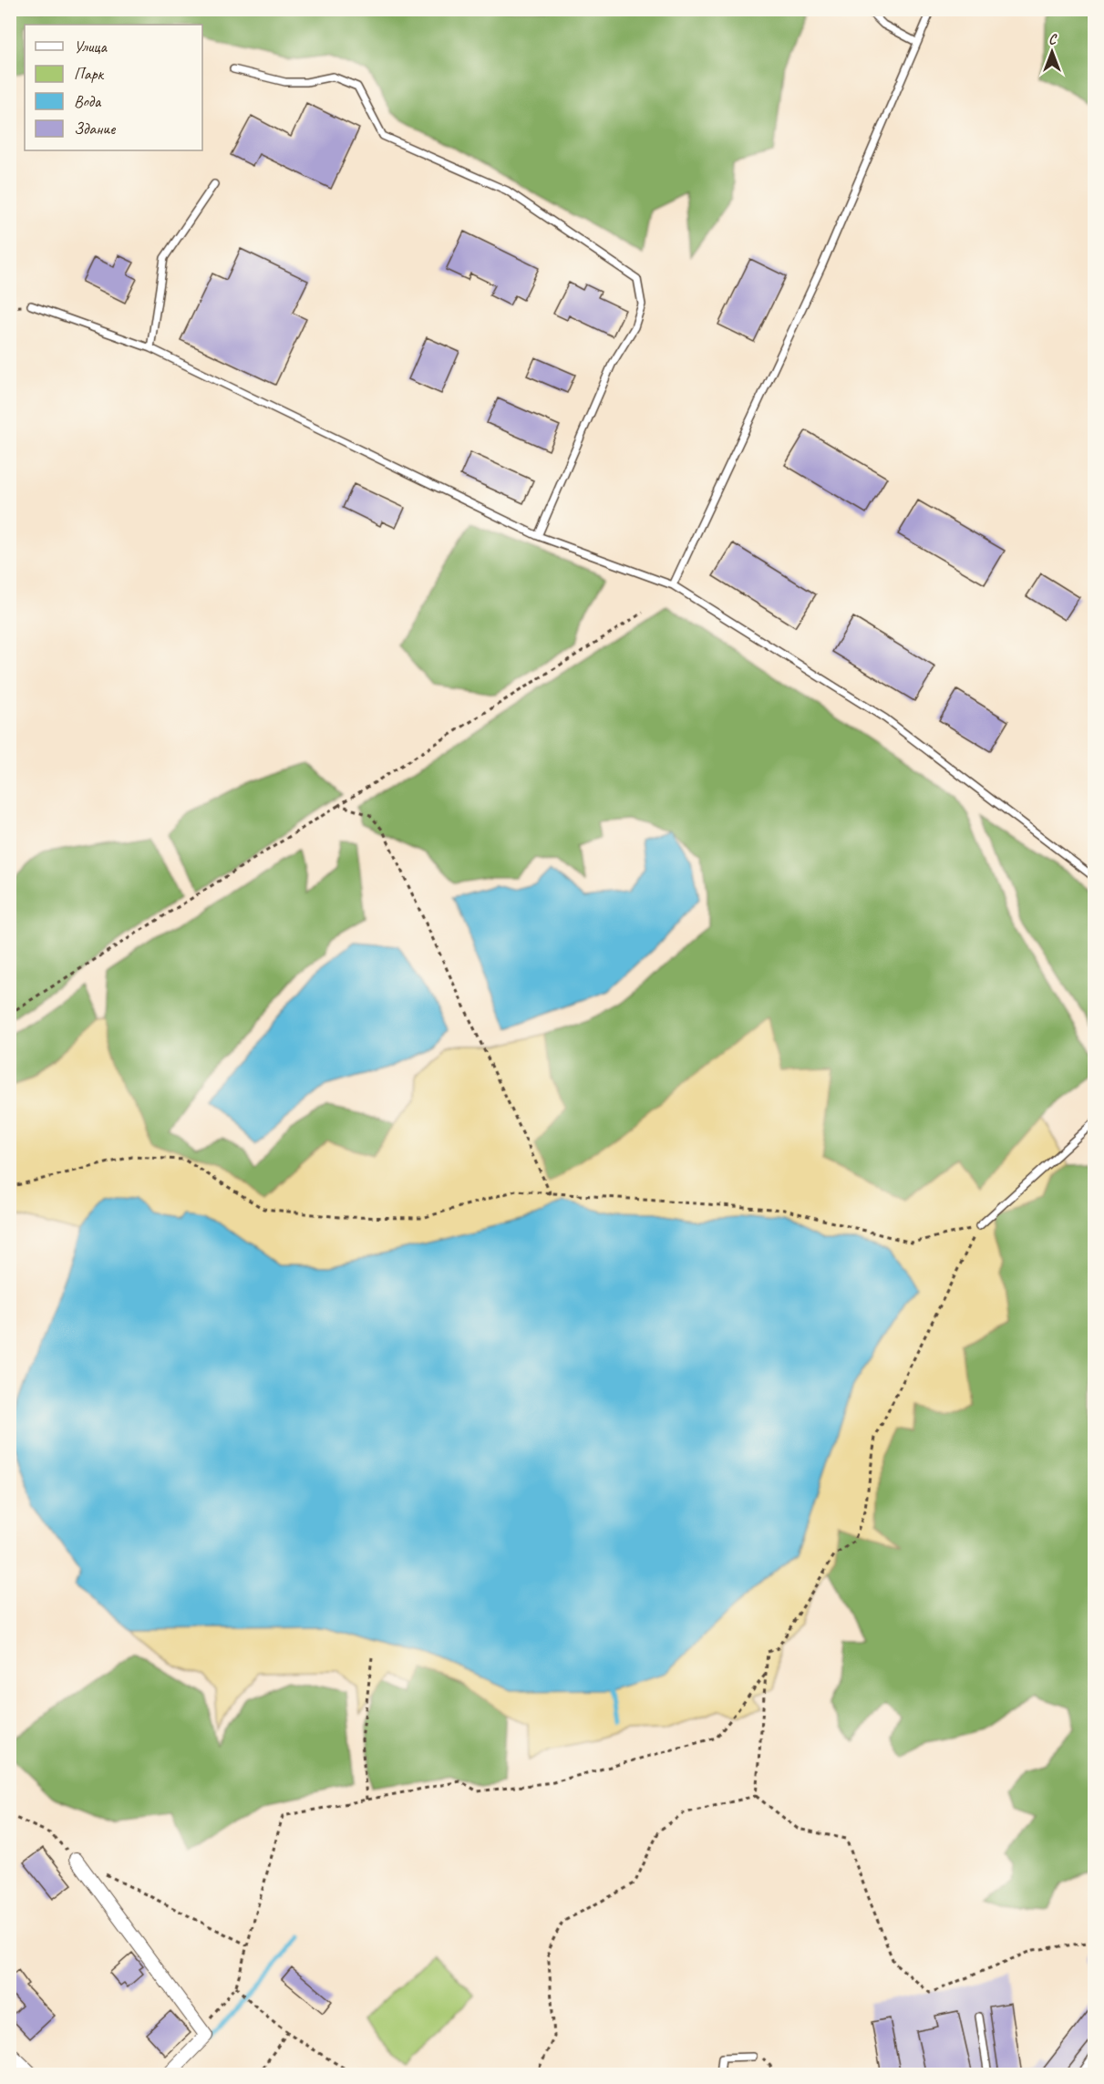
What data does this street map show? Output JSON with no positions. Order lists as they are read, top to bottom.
{
  "legend": [
    "Улица",
    "Парк",
    "Вода",
    "Здание"
  ],
  "north": "top"
}
